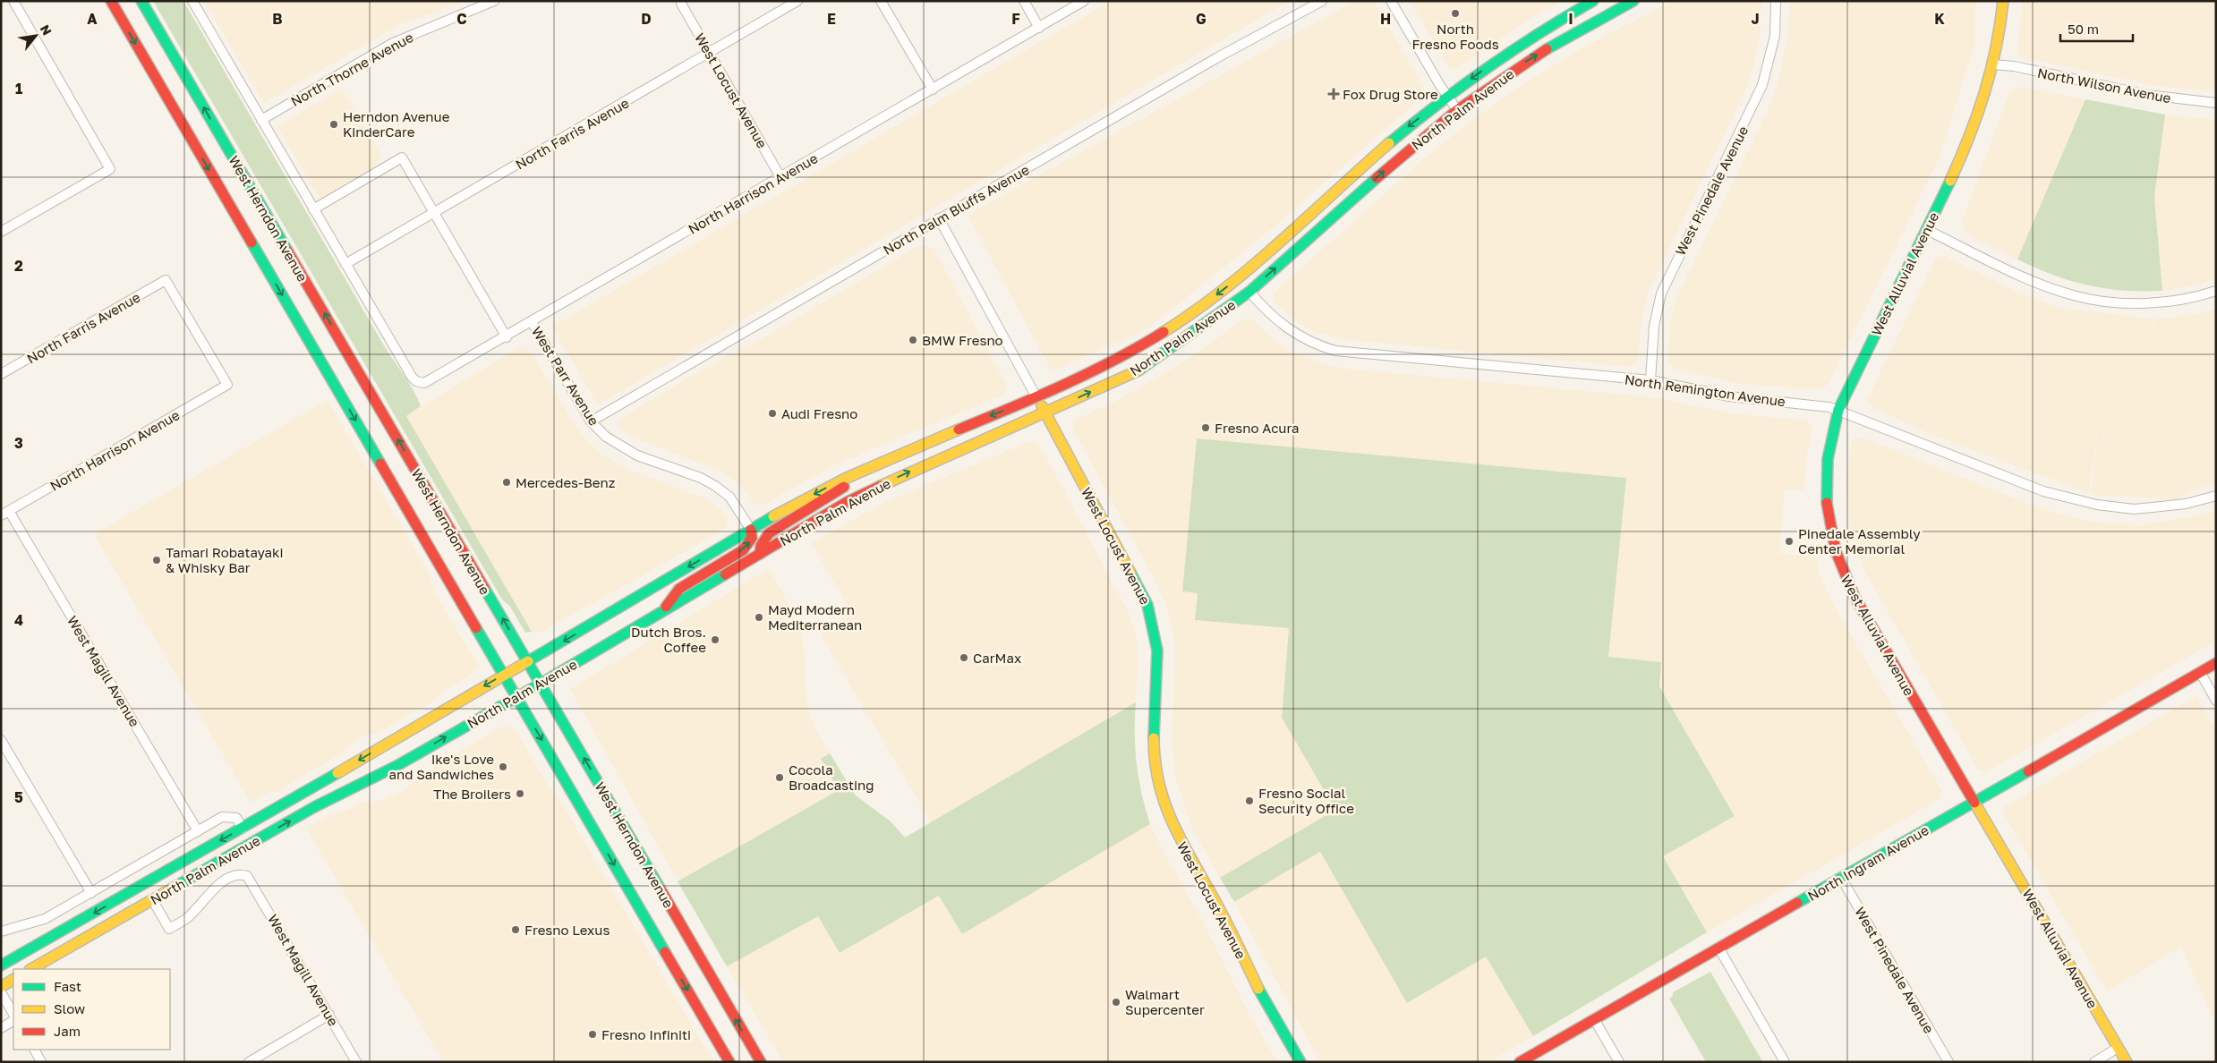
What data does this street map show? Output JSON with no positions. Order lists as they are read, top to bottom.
{
  "streets": {
    "main road": [
      "West Locust Avenue",
      "North Palm Avenue",
      "West Herndon Avenue",
      "West Alluvial Avenue",
      "North Ingram Avenue"
    ],
    "street": [
      "North Thorne Avenue",
      "North Wilson Avenue",
      "North Farris Avenue",
      "West Pinedale Avenue",
      "North Harrison Avenue",
      "North Palm Bluffs Avenue",
      "West Parr Avenue",
      "North Remington Avenue",
      "West Magill Avenue"
    ]
  },
  "crossings": [
    ["North Wilson Avenue", "West Alluvial Avenue"],
    ["West Locust Avenue", "North Palm Avenue"],
    ["West Locust Avenue", "North Farris Avenue"],
    ["West Locust Avenue", "North Harrison Avenue"],
    ["West Locust Avenue", "North Palm Bluffs Avenue"],
    ["North Palm Avenue", "West Herndon Avenue"],
    ["North Palm Avenue", "West Parr Avenue"],
    ["North Palm Avenue", "North Remington Avenue"],
    ["North Palm Avenue", "West Magill Avenue"],
    ["North Farris Avenue", "North Harrison Avenue"],
    ["West Pinedale Avenue", "North Remington Avenue"],
    ["West Pinedale Avenue", "North Ingram Avenue"],
    ["North Harrison Avenue", "West Parr Avenue"],
    ["North Harrison Avenue", "West Magill Avenue"],
    ["North Palm Bluffs Avenue", "West Parr Avenue"],
    ["West Alluvial Avenue", "North Remington Avenue"],
    ["West Alluvial Avenue", "North Ingram Avenue"]
  ],
  "places": {
    "other": [
      "North Fresno Foods",
      "Herndon Avenue KinderCare",
      "BMW Fresno",
      "Audi Fresno",
      "Fresno Acura",
      "Mercedes-Benz",
      "Pinedale Assembly Center Memorial",
      "Tamari Robatayaki & Whisky Bar",
      "Mayd Modern Mediterranean",
      "Dutch Bros. Coffee",
      "CarMax",
      "Ike's Love and Sandwiches",
      "Cocola Broadcasting",
      "The Broilers",
      "Fresno Social Security Office",
      "Fresno Lexus",
      "Walmart Supercenter",
      "Fresno Infiniti"
    ],
    "health": ["Fox Drug Store"]
  },
  "legend": ["Fast", "Slow", "Jam"],
  "scale_bar": "50 m",
  "north": "top right",
  "grid": {
    "columns": [
      "A",
      "B",
      "C",
      "D",
      "E",
      "F",
      "G",
      "H",
      "I",
      "J",
      "K"
    ],
    "rows": [
      "1",
      "2",
      "3",
      "4",
      "5"
    ]
  }
}
